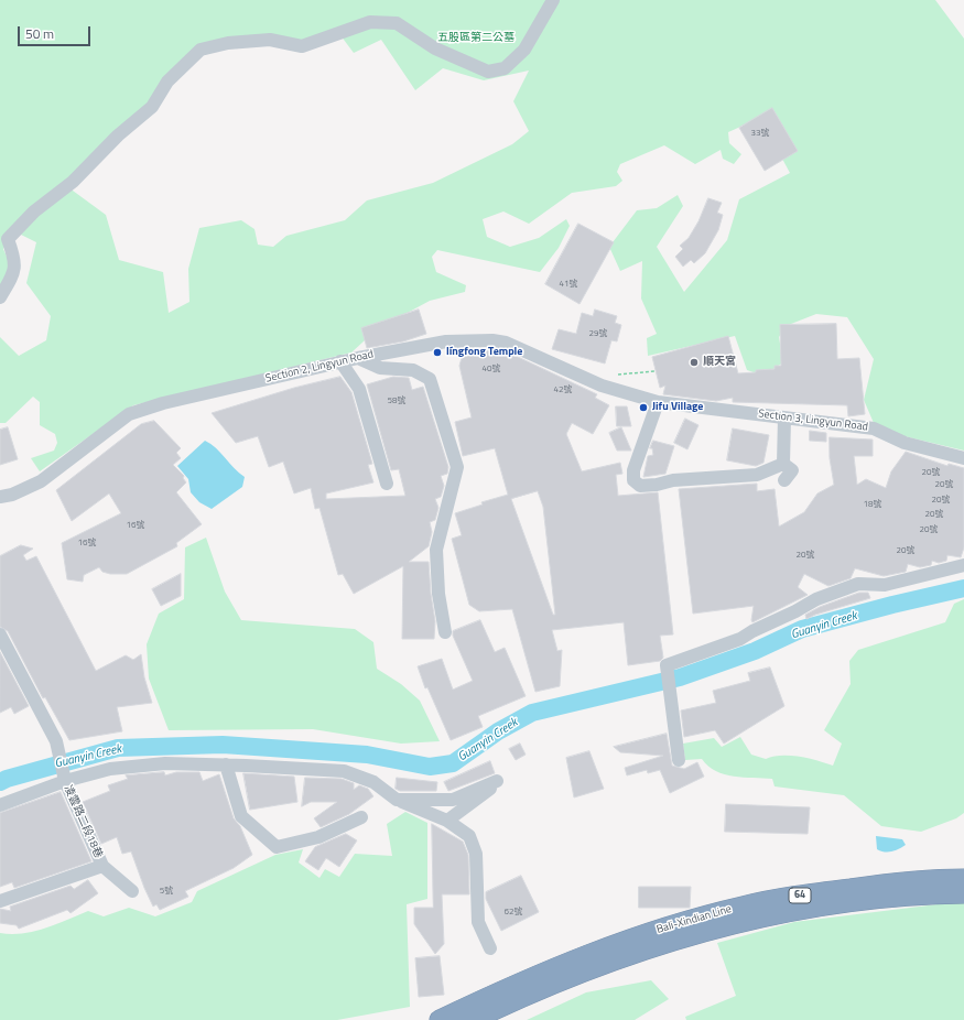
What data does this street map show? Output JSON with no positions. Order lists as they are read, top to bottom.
{
  "streets": {
    "highway": ["64", "Bali-Xindian Line"],
    "street": ["Section 2, Lingyun Road", "Section 3, Lingyun Road", "凌雲路二段18巷"]
  },
  "crossings": [
    ["Section 2, Lingyun Road", "Section 3, Lingyun Road"]
  ],
  "water": ["Guanyin Creek"],
  "parks": ["五股區第二公墓"],
  "places": ["língfong Temple", "順天宮", "Jifu Village"],
  "house_numbers": [
    "33號",
    "41號",
    "29號",
    "40號",
    "42號",
    "58號",
    "20號",
    "20號",
    "20號",
    "18號",
    "20號",
    "16號",
    "20號",
    "16號",
    "20號",
    "20號",
    "5號",
    "62號"
  ],
  "scale_bar": "50 m"
}
